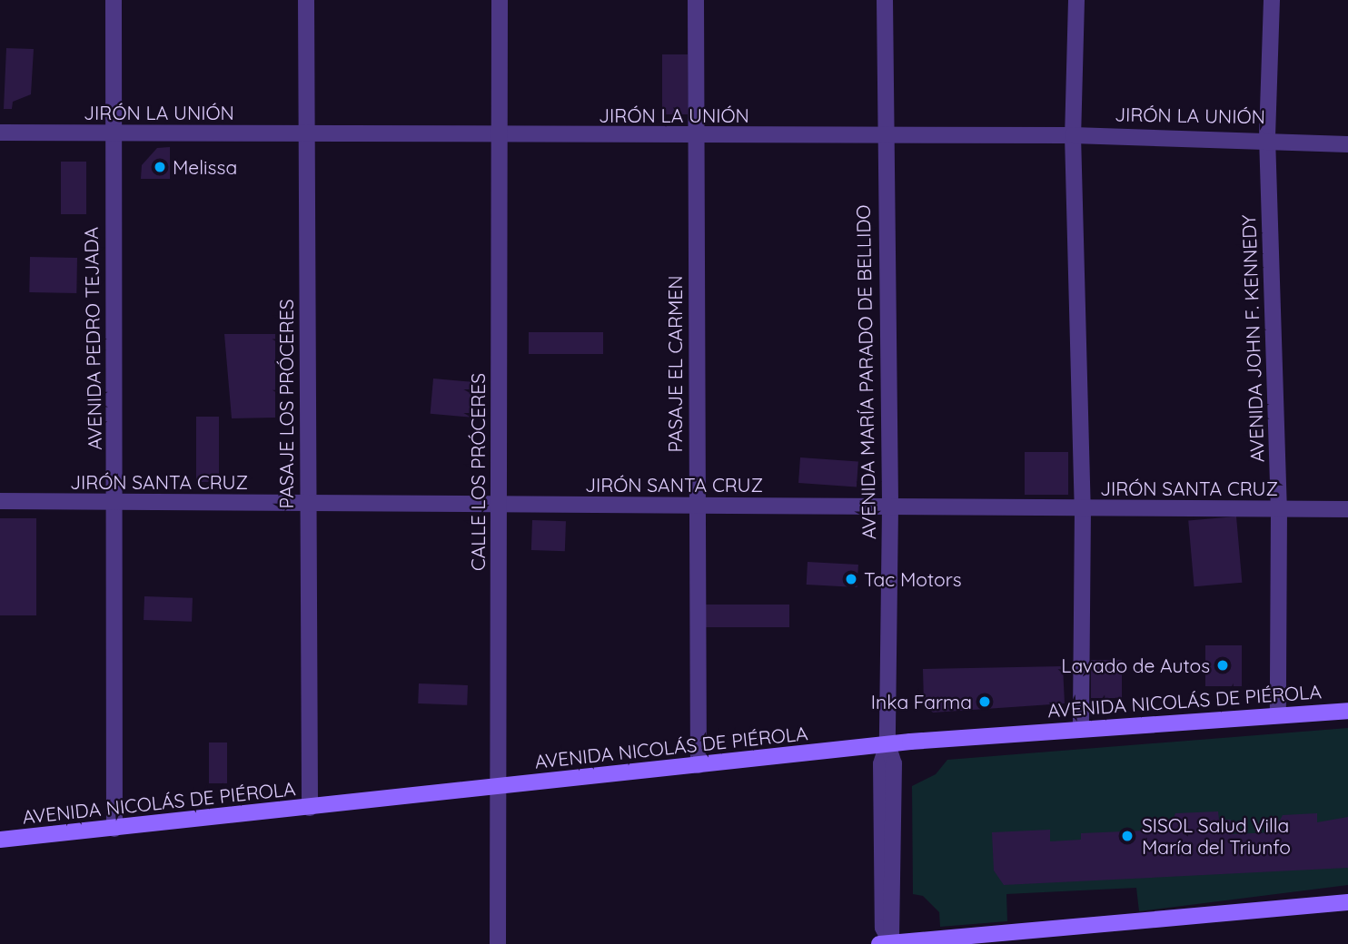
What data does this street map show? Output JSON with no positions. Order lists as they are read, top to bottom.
{
  "streets": {
    "main road": ["AVENIDA NICOLÁS DE PIÉROLA"],
    "street": [
      "JIRÓN LA UNIÓN",
      "AVENIDA PEDRO TEJADA",
      "AVENIDA JOHN F. KENNEDY",
      "PASAJE EL CARMEN",
      "AVENIDA MARÍA PARADO DE BELLIDO",
      "PASAJE LOS PRÓCERES",
      "CALLE LOS PRÓCERES",
      "JIRÓN SANTA CRUZ"
    ]
  },
  "crossings": [
    ["JIRÓN LA UNIÓN", "AVENIDA PEDRO TEJADA"],
    ["JIRÓN LA UNIÓN", "AVENIDA JOHN F. KENNEDY"],
    ["JIRÓN LA UNIÓN", "PASAJE EL CARMEN"],
    ["JIRÓN LA UNIÓN", "AVENIDA MARÍA PARADO DE BELLIDO"],
    ["JIRÓN LA UNIÓN", "PASAJE LOS PRÓCERES"],
    ["JIRÓN LA UNIÓN", "CALLE LOS PRÓCERES"],
    ["AVENIDA PEDRO TEJADA", "JIRÓN SANTA CRUZ"],
    ["AVENIDA PEDRO TEJADA", "AVENIDA NICOLÁS DE PIÉROLA"],
    ["AVENIDA JOHN F. KENNEDY", "JIRÓN SANTA CRUZ"],
    ["AVENIDA JOHN F. KENNEDY", "AVENIDA NICOLÁS DE PIÉROLA"],
    ["PASAJE EL CARMEN", "JIRÓN SANTA CRUZ"],
    ["PASAJE EL CARMEN", "AVENIDA NICOLÁS DE PIÉROLA"],
    ["AVENIDA MARÍA PARADO DE BELLIDO", "JIRÓN SANTA CRUZ"],
    ["AVENIDA MARÍA PARADO DE BELLIDO", "AVENIDA NICOLÁS DE PIÉROLA"],
    ["PASAJE LOS PRÓCERES", "JIRÓN SANTA CRUZ"],
    ["PASAJE LOS PRÓCERES", "AVENIDA NICOLÁS DE PIÉROLA"],
    ["CALLE LOS PRÓCERES", "JIRÓN SANTA CRUZ"],
    ["CALLE LOS PRÓCERES", "AVENIDA NICOLÁS DE PIÉROLA"]
  ],
  "places": [
    "Melissa",
    "Tac Motors",
    "Lavado de Autos",
    "Inka Farma",
    "SISOL Salud Villa María del Triunfo"
  ]
}
